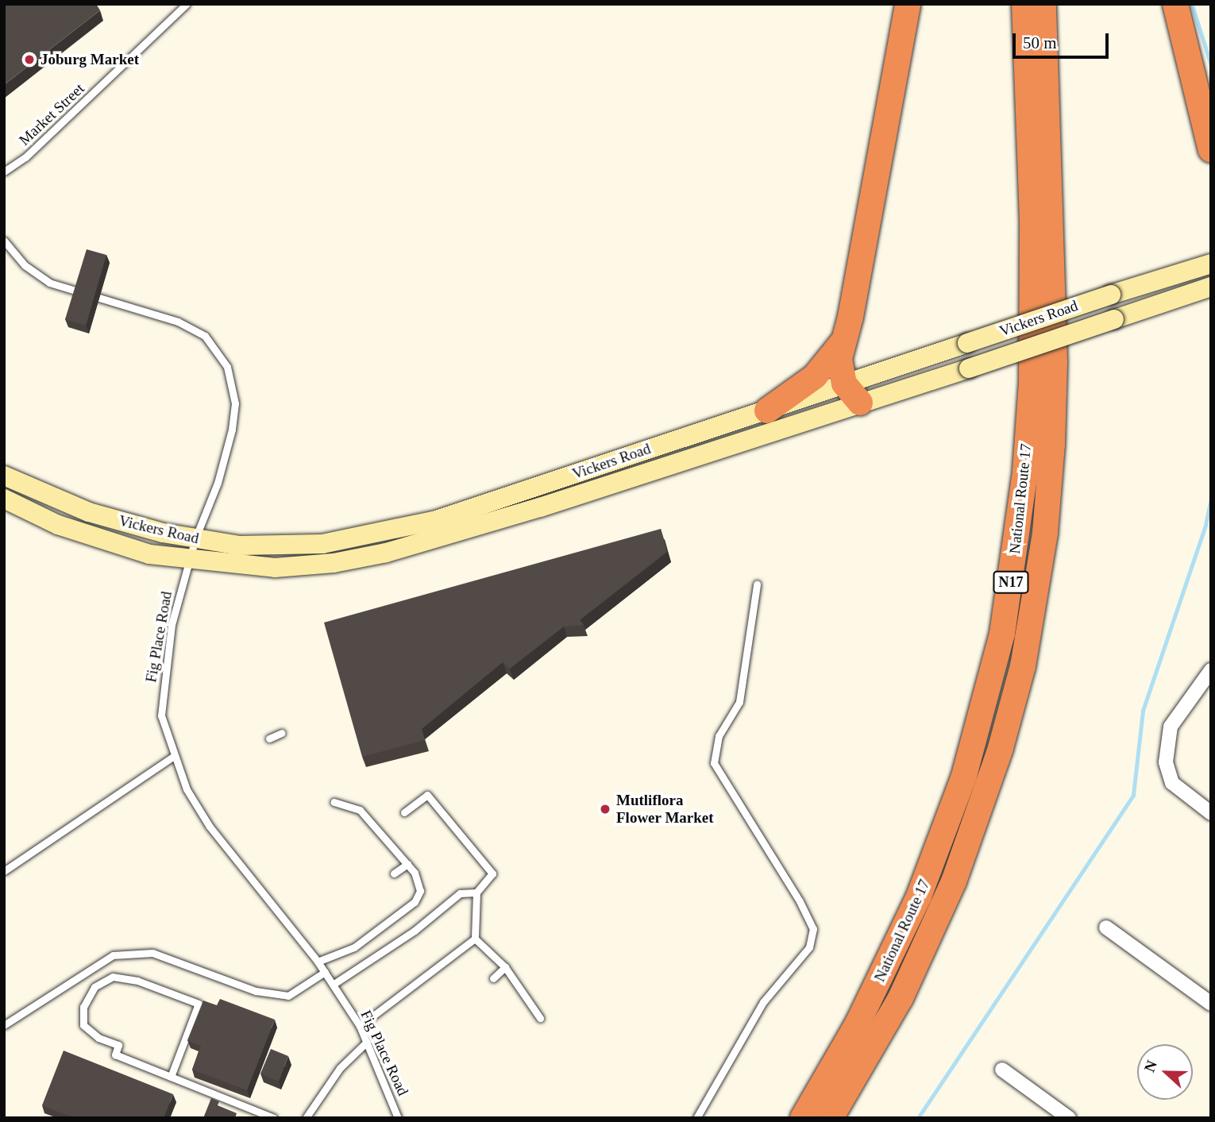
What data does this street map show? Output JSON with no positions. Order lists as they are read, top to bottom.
{
  "streets": {
    "highway": ["National Route 17", "N17"],
    "main road": ["Vickers Road"],
    "lane": ["Market Street", "Fig Place Road"]
  },
  "crossings": [
    ["Vickers Road", "Fig Place Road"]
  ],
  "places": ["Joburg Market", "Mutliflora Flower Market"],
  "scale_bar": "50 m",
  "north": "left"
}
